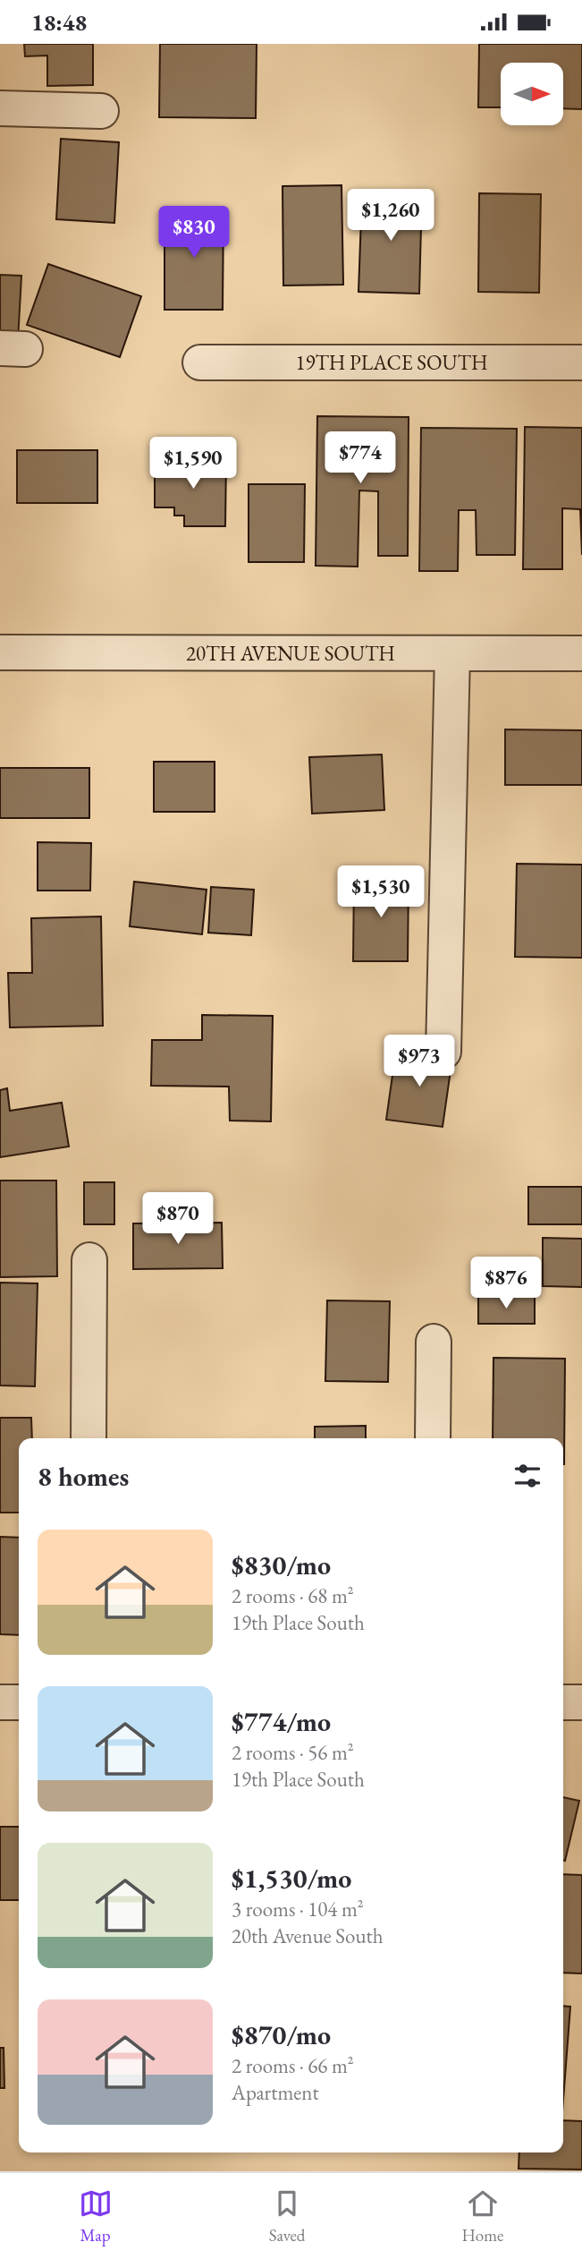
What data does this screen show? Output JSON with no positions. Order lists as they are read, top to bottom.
{
  "streets": {
    "street": ["19TH PLACE SOUTH", "20TH AVENUE SOUTH"]
  },
  "north": "right",
  "page": {
    "status": "18:48",
    "price": [
      "$1,260",
      "$830",
      "$774",
      "$1,590",
      "$1,530",
      "$973",
      "$870",
      "$876"
    ],
    "heading": "8 homes",
    "list": [
      {
        "name": "$830/mo",
        "note": "2 rooms · 68 m² · 19th Place South"
      },
      {
        "name": "$774/mo",
        "note": "2 rooms · 56 m² · 19th Place South"
      },
      {
        "name": "$1,530/mo",
        "note": "3 rooms · 104 m² · 20th Avenue South"
      },
      {
        "name": "$870/mo",
        "note": "2 rooms · 66 m² · Apartment"
      }
    ],
    "tabs": ["Map", "Saved", "Home"]
  }
}
